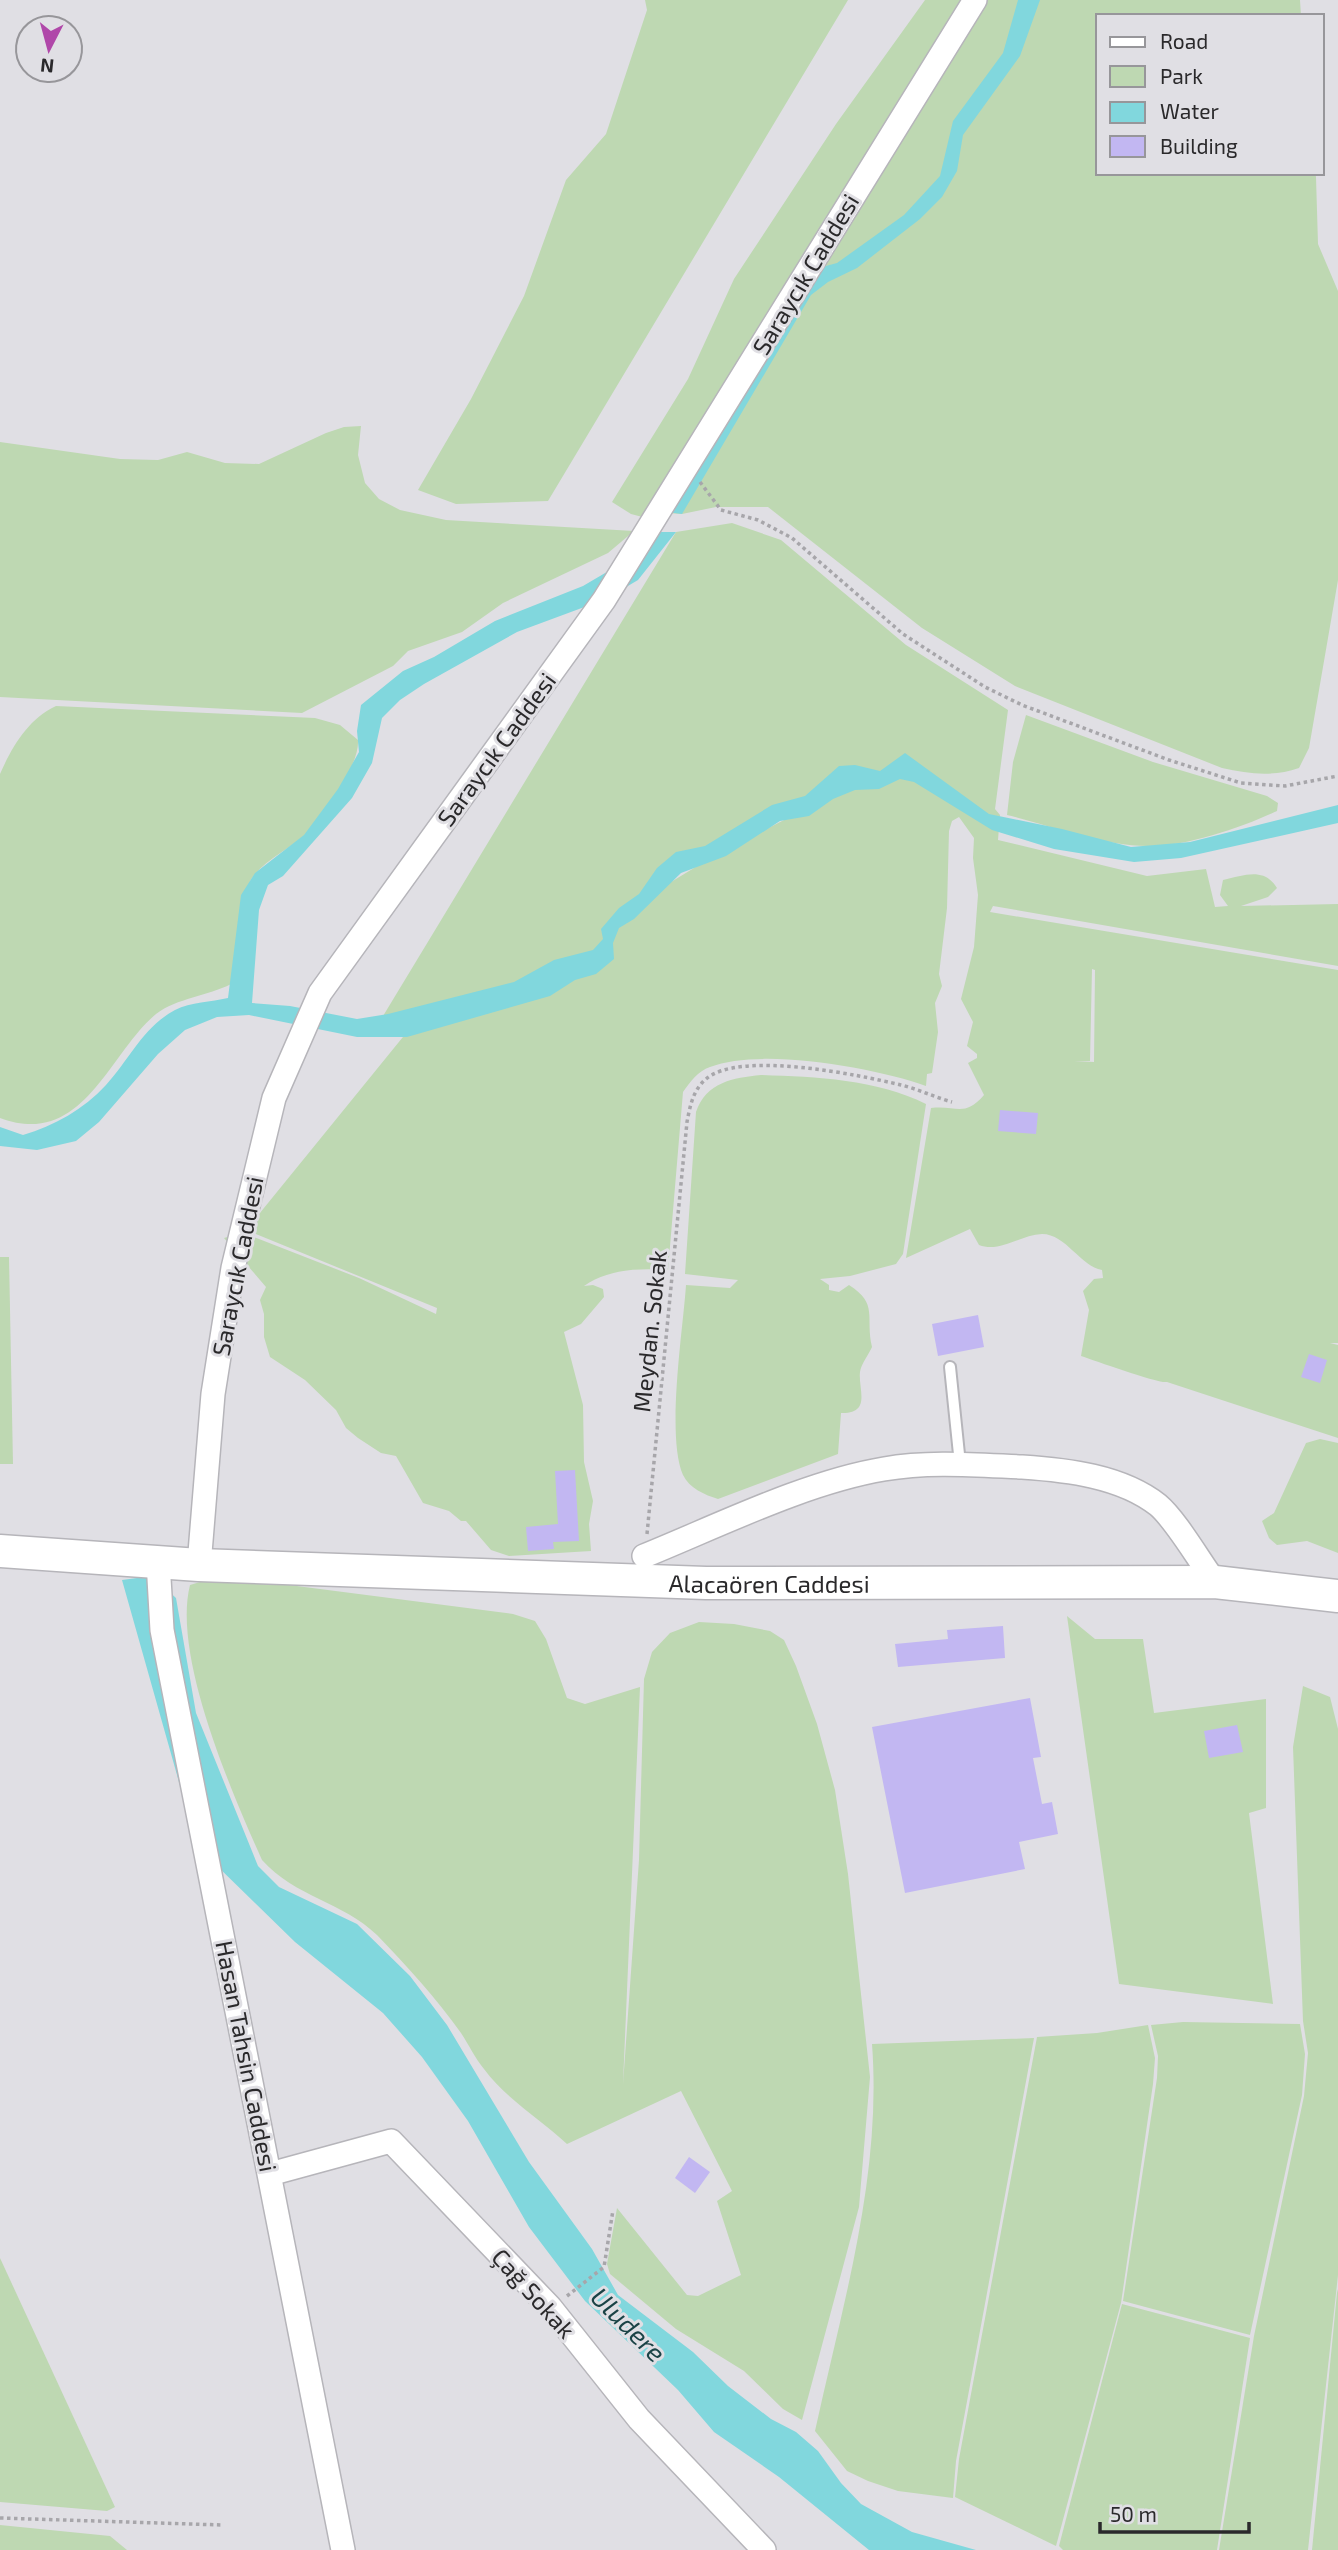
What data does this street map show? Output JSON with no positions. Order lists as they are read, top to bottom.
{
  "streets": {
    "street": [
      "Saraycık Caddesi",
      "Alacaören Caddesi",
      "Hasan Tahsin Caddesi",
      "Çağ Sokak"
    ],
    "path": ["Meydan. Sokak"]
  },
  "crossings": [
    ["Saraycık Caddesi", "Alacaören Caddesi"],
    ["Alacaören Caddesi", "Hasan Tahsin Caddesi"],
    ["Hasan Tahsin Caddesi", "Çağ Sokak"]
  ],
  "water": ["Uludere"],
  "legend": [
    "Road",
    "Park",
    "Water",
    "Building"
  ],
  "scale_bar": "50 m",
  "north": "bottom"
}
